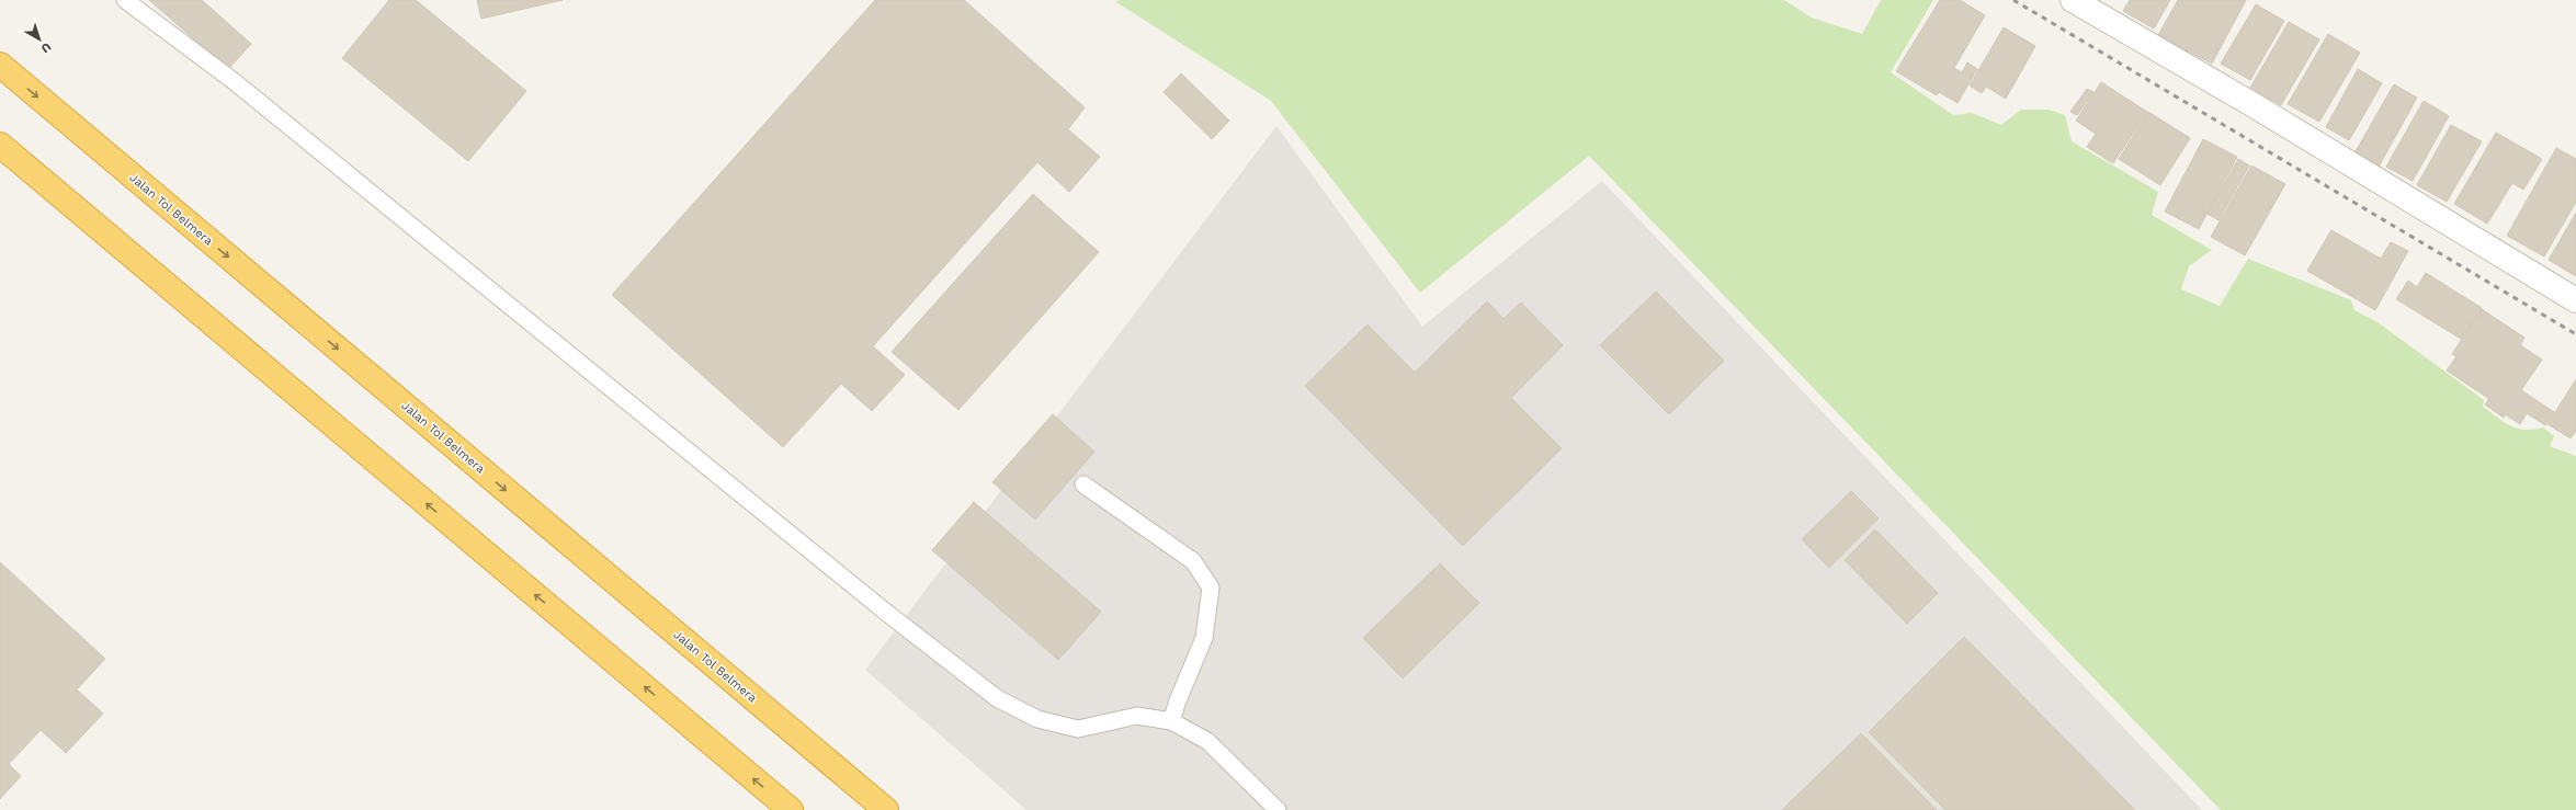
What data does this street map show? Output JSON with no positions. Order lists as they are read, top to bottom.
{
  "streets": {
    "highway": ["Jalan Tol Belmera"]
  },
  "north": "bottom right"
}
